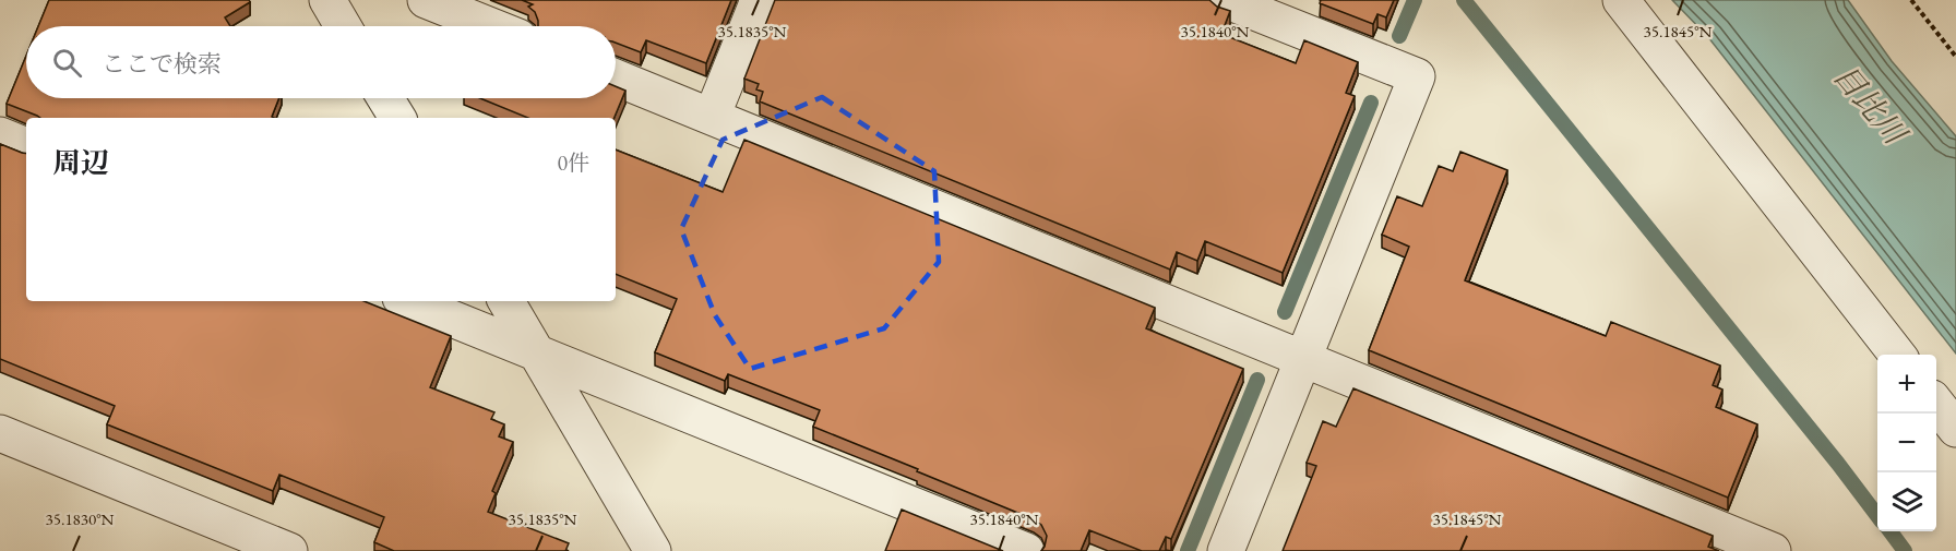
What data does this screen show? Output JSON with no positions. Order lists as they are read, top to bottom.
{
  "water": ["目比川"],
  "page": {
    "search": "ここで検索",
    "heading": ["周辺", "0件"],
    "map_buttons": ["+", "−"]
  },
  "coordinates": [
    "35.1835°N",
    "35.1845°N",
    "35.1840°N",
    "35.1830°N"
  ]
}
